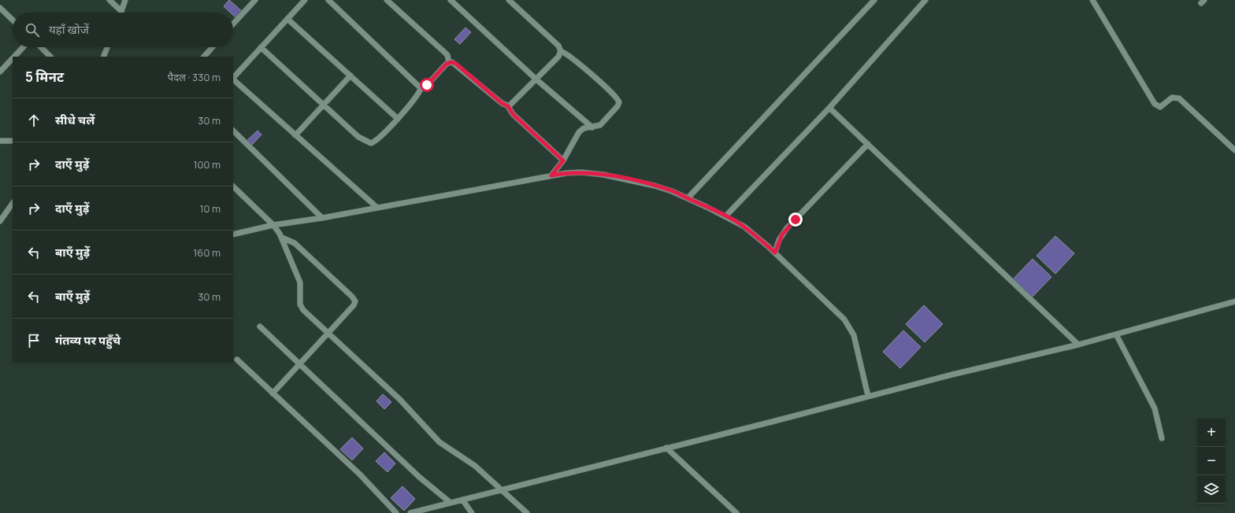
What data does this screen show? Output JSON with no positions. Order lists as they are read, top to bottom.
{
  "page": {
    "search": "यहाँ खोजें",
    "heading": ["5 मिनट", "पैदल · 330 m"],
    "list": [
      ["सीधे चलें", "30 m"],
      ["दाएँ मुड़ें", "100 m"],
      ["दाएँ मुड़ें", "10 m"],
      ["बाएँ मुड़ें", "160 m"],
      ["बाएँ मुड़ें", "30 m"],
      "गंतव्य पर पहुँचे"
    ],
    "map_buttons": ["+", "−"]
  }
}
